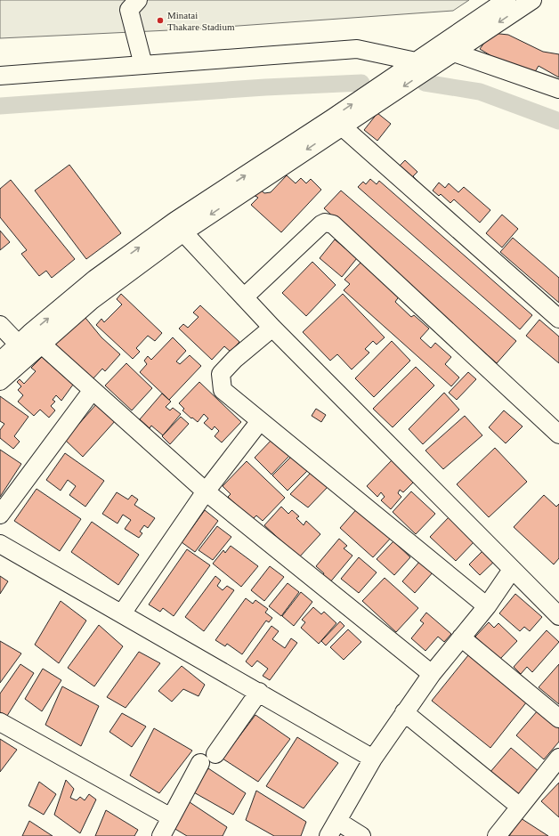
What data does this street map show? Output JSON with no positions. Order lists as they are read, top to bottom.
{
  "places": ["Minatai Thakare Stadium"]
}
